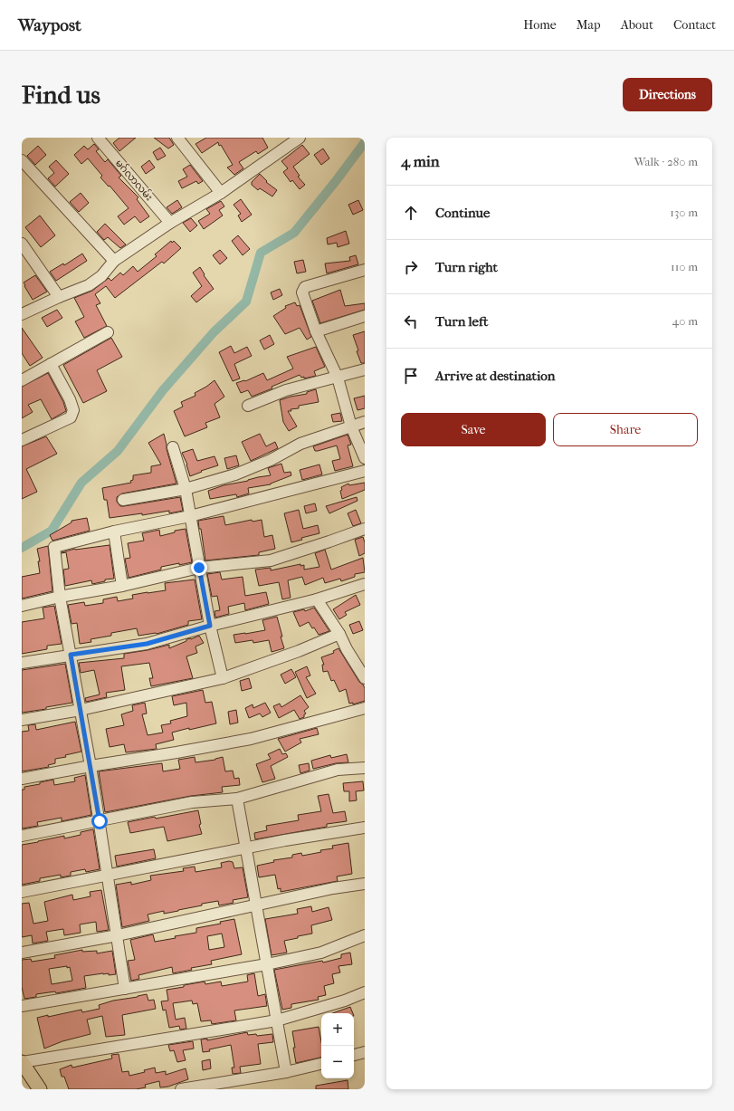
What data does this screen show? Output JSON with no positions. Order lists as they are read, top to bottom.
{
  "streets": {
    "street": ["မဂ်လာလမ်း"]
  },
  "page": {
    "header": "Waypost",
    "nav": [
      "Home",
      "Map",
      "About",
      "Contact"
    ],
    "buttons": [
      "Directions",
      ["Save", "Share"]
    ],
    "title": "Find us",
    "heading": ["4 min", "Walk · 280 m"],
    "list": [
      ["Continue", "130 m"],
      ["Turn right", "110 m"],
      ["Turn left", "40 m"],
      "Arrive at destination"
    ],
    "map_buttons": ["+", "−"]
  }
}
